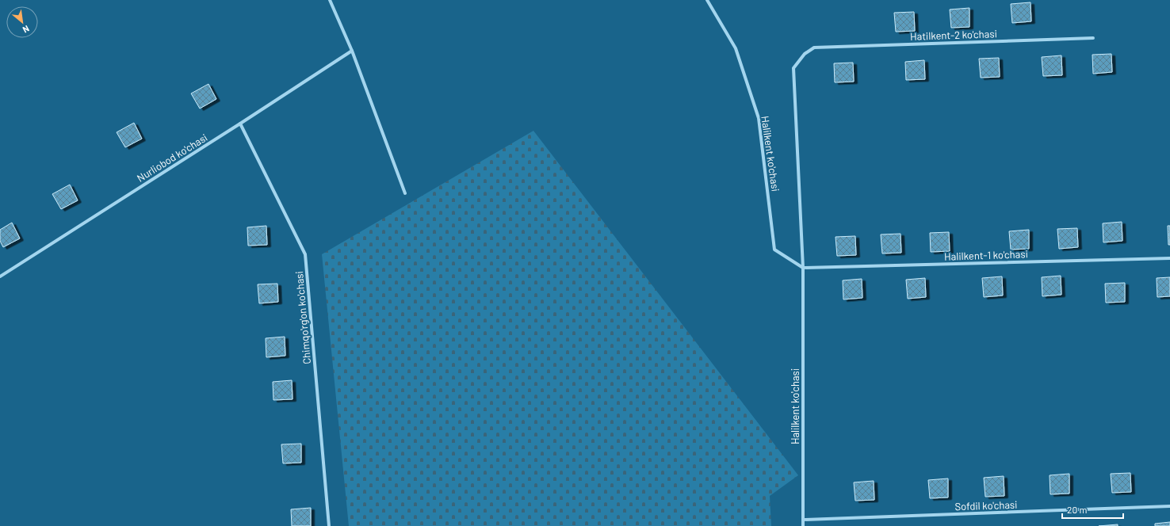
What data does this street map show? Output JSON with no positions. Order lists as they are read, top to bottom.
{
  "streets": {
    "street": [
      "Hatilkent-2 ko'chasi",
      "Halilkent ko'chasi",
      "Nurliobod ko'chasi",
      "Halilkent-1 ko'chasi",
      "Chimqo'rg'on ko'chasi",
      "Sofdil ko'chasi"
    ]
  },
  "crossings": [
    ["Hatilkent-2 ko'chasi", "Halilkent ko'chasi"],
    ["Halilkent ko'chasi", "Halilkent-1 ko'chasi"],
    ["Halilkent ko'chasi", "Sofdil ko'chasi"],
    ["Nurliobod ko'chasi", "Chimqo'rg'on ko'chasi"]
  ],
  "scale_bar": "20 m",
  "north": "bottom right"
}
